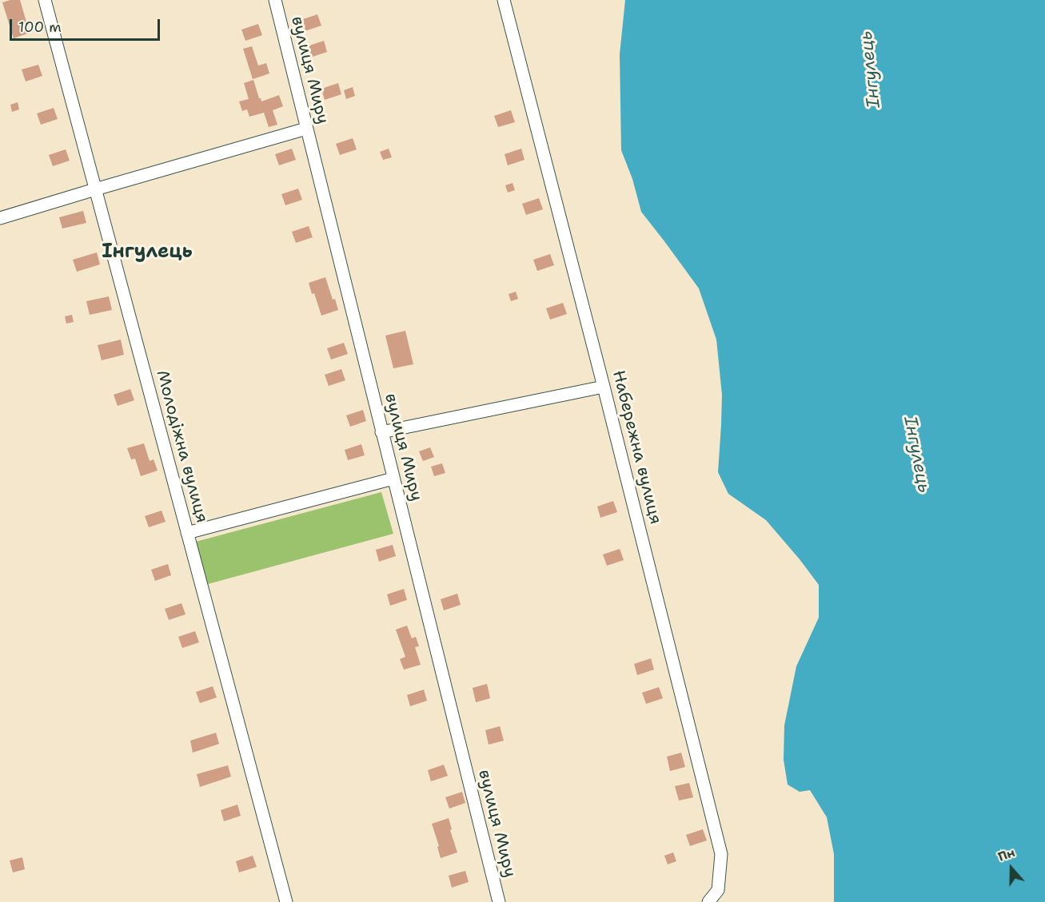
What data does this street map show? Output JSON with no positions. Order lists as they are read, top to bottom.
{
  "streets": {
    "street": ["вулиця Миру", "Молодіжна вулиця", "Набережна вулиця"]
  },
  "districts": ["Інгулець"],
  "water": ["Інгулець"],
  "scale_bar": "100 m",
  "north": "top"
}
